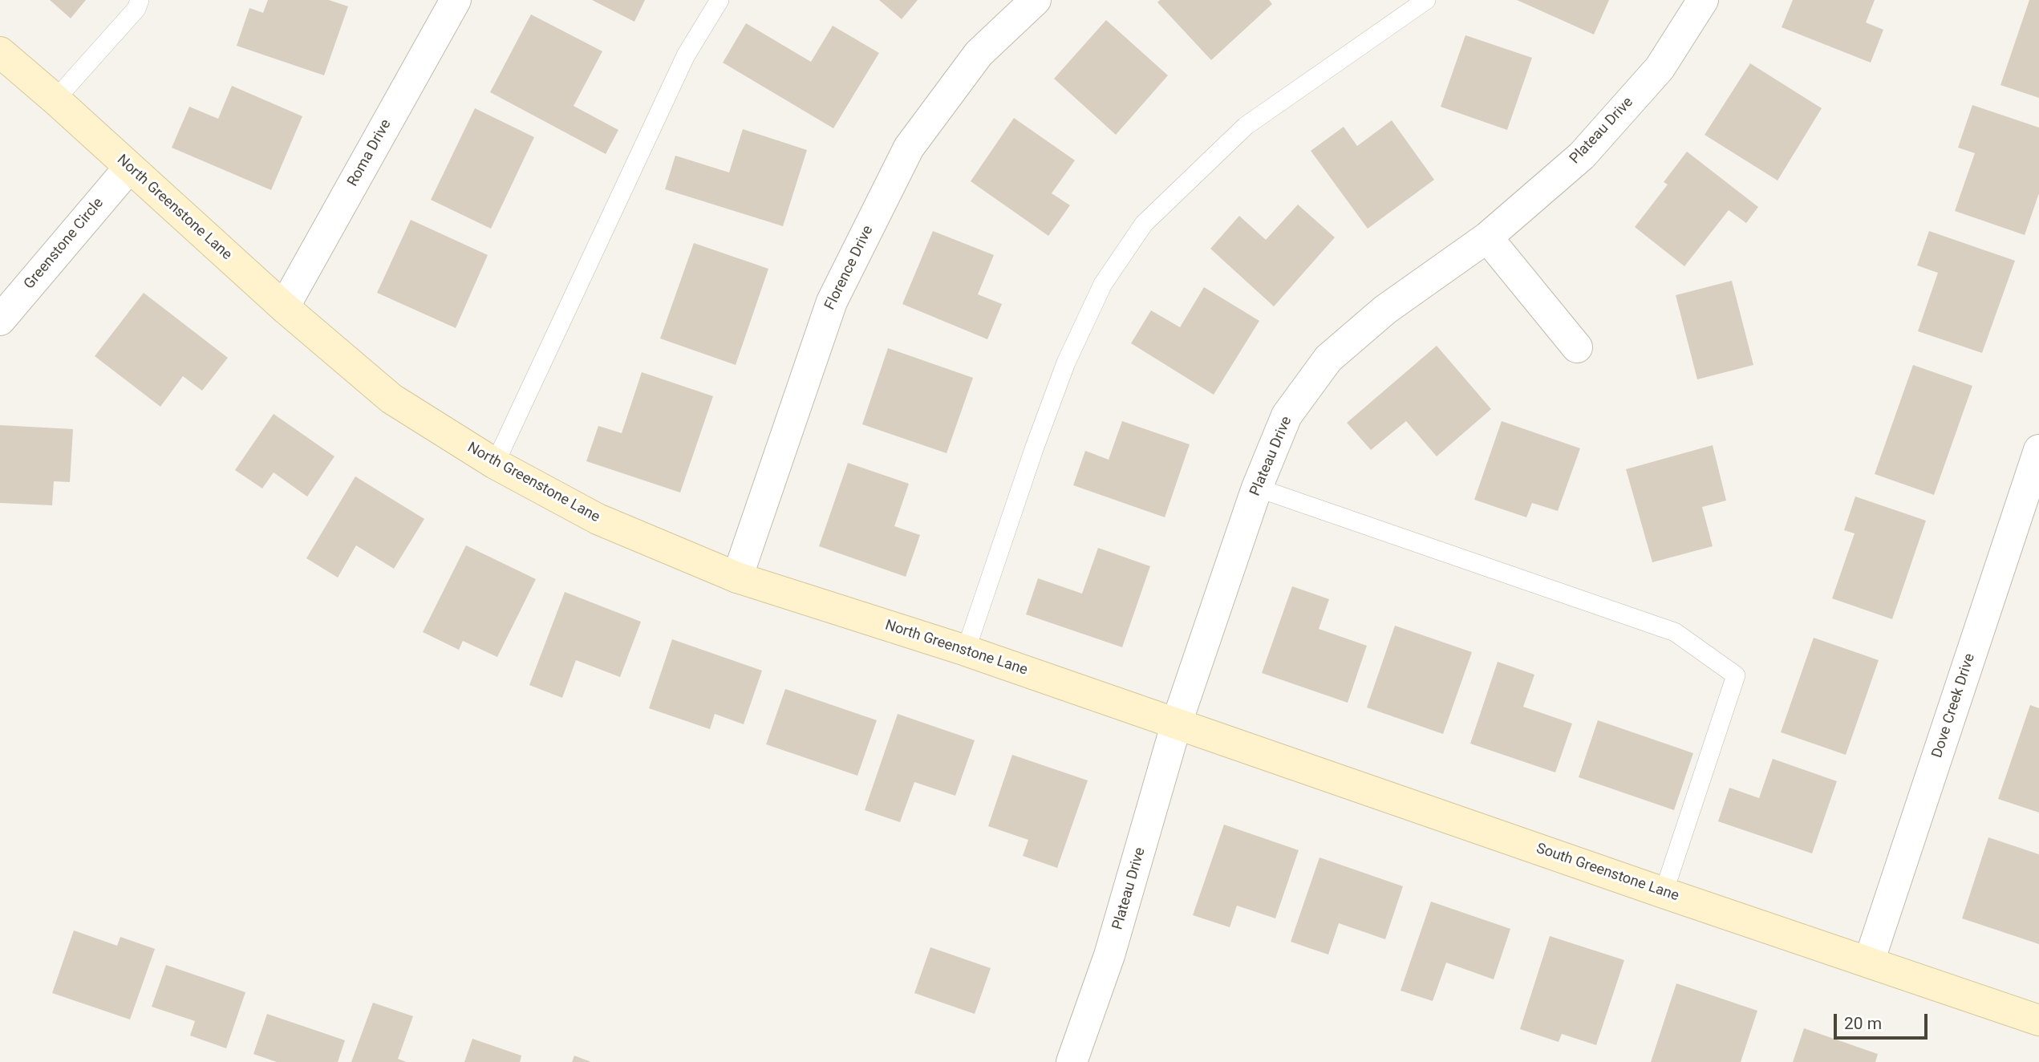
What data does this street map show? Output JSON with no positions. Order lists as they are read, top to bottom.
{
  "streets": {
    "street": [
      "Plateau Drive",
      "Roma Drive",
      "North Greenstone Lane",
      "Greenstone Circle",
      "Florence Drive",
      "Dove Creek Drive",
      "South Greenstone Lane"
    ]
  },
  "crossings": [
    ["Plateau Drive", "North Greenstone Lane"],
    ["Plateau Drive", "South Greenstone Lane"],
    ["Roma Drive", "North Greenstone Lane"],
    ["North Greenstone Lane", "Greenstone Circle"],
    ["North Greenstone Lane", "Florence Drive"],
    ["North Greenstone Lane", "South Greenstone Lane"],
    ["Dove Creek Drive", "South Greenstone Lane"]
  ],
  "scale_bar": "20 m"
}
